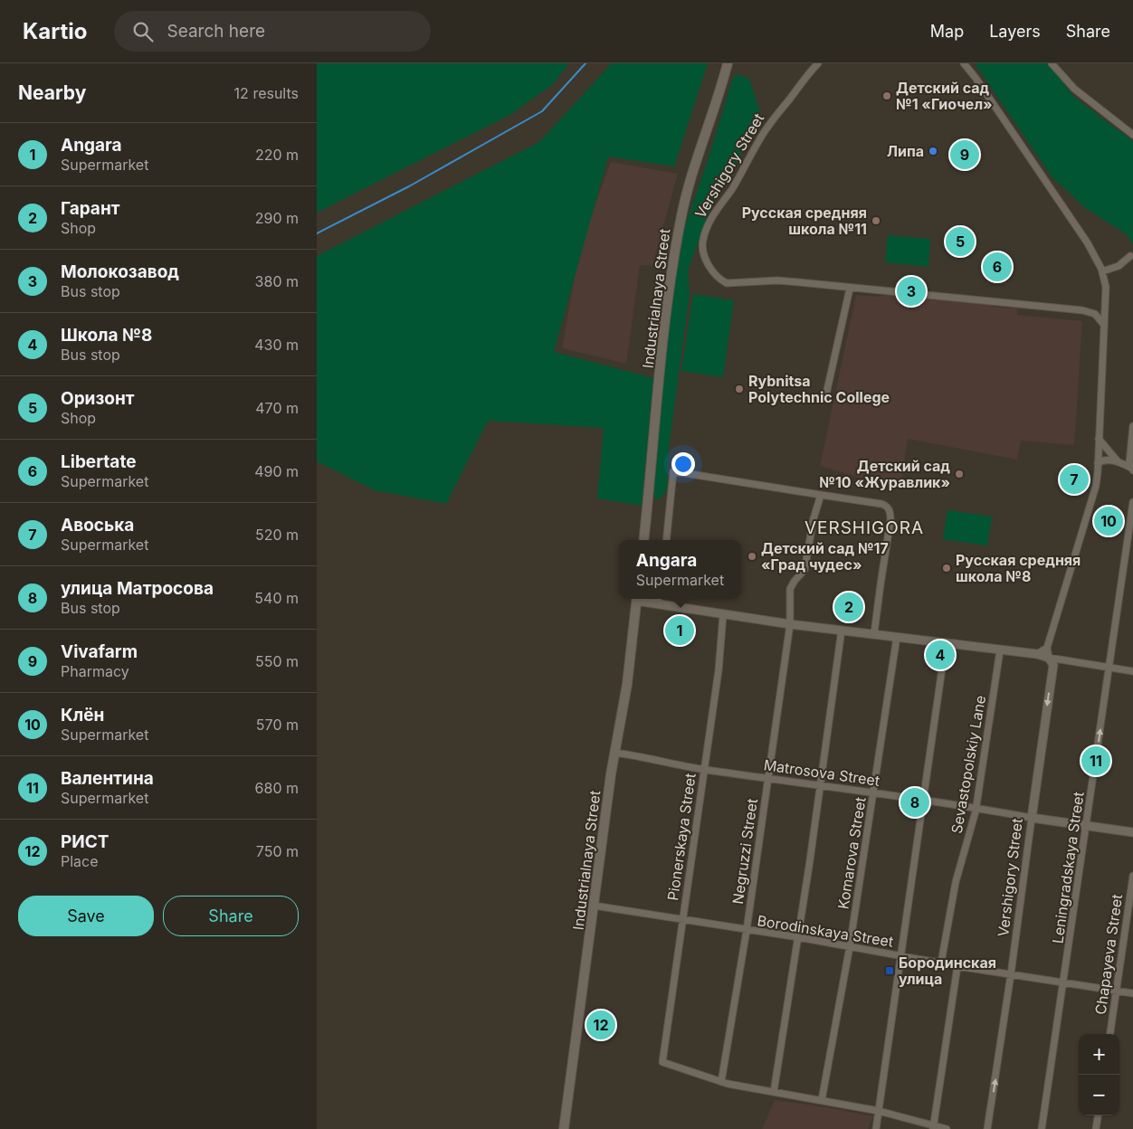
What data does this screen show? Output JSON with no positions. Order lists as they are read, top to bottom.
{
  "streets": {
    "main road": ["Industrialnaya Street"],
    "street": [
      "Vershigory Street",
      "Sevastopolskiy Lane",
      "Matrosova Street",
      "Pionerskaya Street",
      "Negruzzi Street",
      "Komarova Street",
      "Leningradskaya Street",
      "Borodinskaya Street",
      "Chapayeva Street"
    ]
  },
  "crossings": [
    ["Vershigory Street", "Matrosova Street"],
    ["Vershigory Street", "Borodinskaya Street"],
    ["Industrialnaya Street", "Matrosova Street"],
    ["Industrialnaya Street", "Borodinskaya Street"],
    ["Sevastopolskiy Lane", "Matrosova Street"],
    ["Sevastopolskiy Lane", "Borodinskaya Street"],
    ["Matrosova Street", "Pionerskaya Street"],
    ["Matrosova Street", "Negruzzi Street"],
    ["Matrosova Street", "Komarova Street"],
    ["Matrosova Street", "Leningradskaya Street"],
    ["Pionerskaya Street", "Negruzzi Street"],
    ["Pionerskaya Street", "Borodinskaya Street"],
    ["Negruzzi Street", "Borodinskaya Street"],
    ["Komarova Street", "Borodinskaya Street"],
    ["Leningradskaya Street", "Borodinskaya Street"],
    ["Borodinskaya Street", "Chapayeva Street"]
  ],
  "districts": ["VERSHIGORA"],
  "places": {
    "other": [
      "Детский сад №1 «Гиочел»",
      "Липа",
      "Русская средняя школа №11",
      "Rybnitsa Polytechnic College",
      "Детский сад №10 «Журавлик»",
      "Детский сад №17 «Град чудес»",
      "Русская средняя школа №8"
    ],
    "transit": ["Бородинская улица"]
  },
  "page": {
    "header": "Kartio",
    "search": "Search here",
    "nav": ["Map", "Layers", "Share"],
    "heading": ["Nearby", "12 results"],
    "list": [
      {
        "mark": "1",
        "name": "Angara",
        "note": "Supermarket",
        "value": "220 m"
      },
      {
        "mark": "2",
        "name": "Гарант",
        "note": "Shop",
        "value": "290 m"
      },
      {
        "mark": "3",
        "name": "Молокозавод",
        "note": "Bus stop",
        "value": "380 m"
      },
      {
        "mark": "4",
        "name": "Школа №8",
        "note": "Bus stop",
        "value": "430 m"
      },
      {
        "mark": "5",
        "name": "Оризонт",
        "note": "Shop",
        "value": "470 m"
      },
      {
        "mark": "6",
        "name": "Libertate",
        "note": "Supermarket",
        "value": "490 m"
      },
      {
        "mark": "7",
        "name": "Авоська",
        "note": "Supermarket",
        "value": "520 m"
      },
      {
        "mark": "8",
        "name": "улица Матросова",
        "note": "Bus stop",
        "value": "540 m"
      },
      {
        "mark": "9",
        "name": "Vivafarm",
        "note": "Pharmacy",
        "value": "550 m"
      },
      {
        "mark": "10",
        "name": "Клён",
        "note": "Supermarket",
        "value": "570 m"
      },
      {
        "mark": "11",
        "name": "Валентина",
        "note": "Supermarket",
        "value": "680 m"
      },
      {
        "mark": "12",
        "name": "РИСТ",
        "note": "Place",
        "value": "750 m"
      }
    ],
    "pins": [
      "9",
      "5",
      "6",
      "3",
      "7",
      "10",
      "2",
      "1",
      "4",
      "11",
      "8",
      "12"
    ],
    "popup": ["Angara", "Supermarket"],
    "buttons": ["Save", "Share"],
    "map_buttons": ["+", "−"]
  }
}
